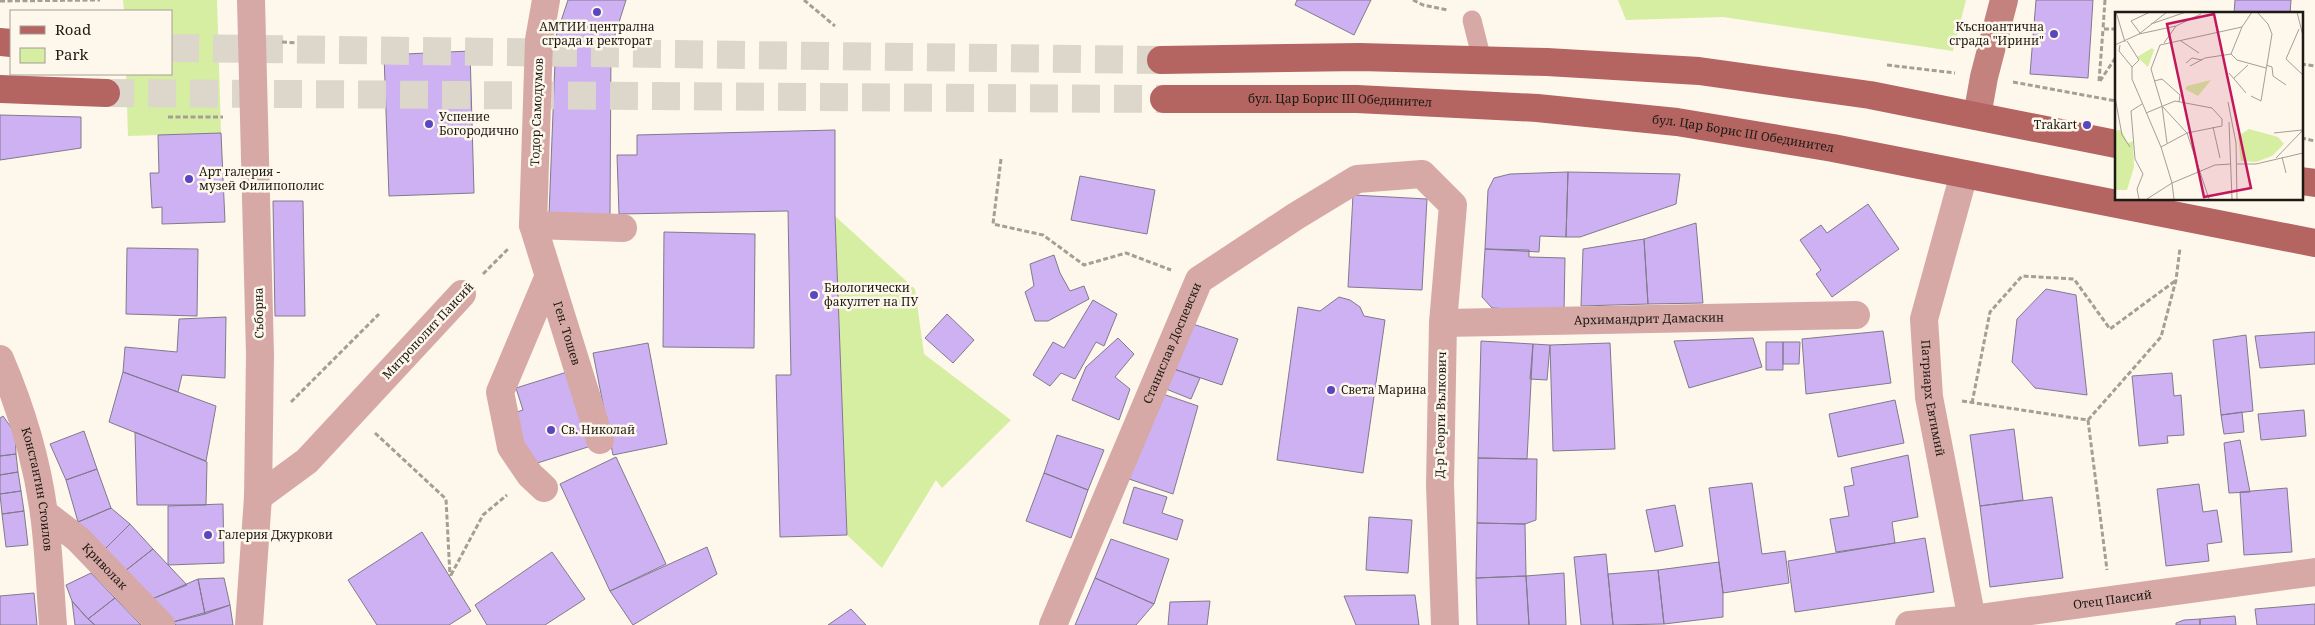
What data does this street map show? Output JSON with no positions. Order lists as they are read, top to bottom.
{
  "streets": {
    "main road": ["бул. Цар Борис III Обединител"],
    "street": [
      "Тодор Самодумов",
      "Съборна",
      "Архимандрит Дамаскин",
      "Митрополит Паисий",
      "Ген. Тошев",
      "Станислав Доспевски",
      "Патриарх Евтимий",
      "Д-р Георги Вълкович",
      "Константин Стоилов",
      "Криволак",
      "Отец Паисий"
    ]
  },
  "crossings": [
    ["бул. Цар Борис III Обединител", "Патриарх Евтимий"],
    ["Тодор Самодумов", "Митрополит Паисий"],
    ["Тодор Самодумов", "Ген. Тошев"],
    ["Съборна", "Митрополит Паисий"],
    ["Архимандрит Дамаскин", "Д-р Георги Вълкович"],
    ["Митрополит Паисий", "Ген. Тошев"],
    ["Станислав Доспевски", "Д-р Георги Вълкович"],
    ["Патриарх Евтимий", "Отец Паисий"],
    ["Константин Стоилов", "Криволак"]
  ],
  "places": [
    "АМТИИ централна сграда и ректорат",
    "Късноантична сграда \"Ирини\"",
    "Успение Богородично",
    "Trakart",
    "Арт галерия - музей Филипополис",
    "Биологически факултет на ПУ",
    "Света Марина",
    "Св. Николай",
    "Галерия Джуркови"
  ],
  "legend": ["Road", "Park"]
}
